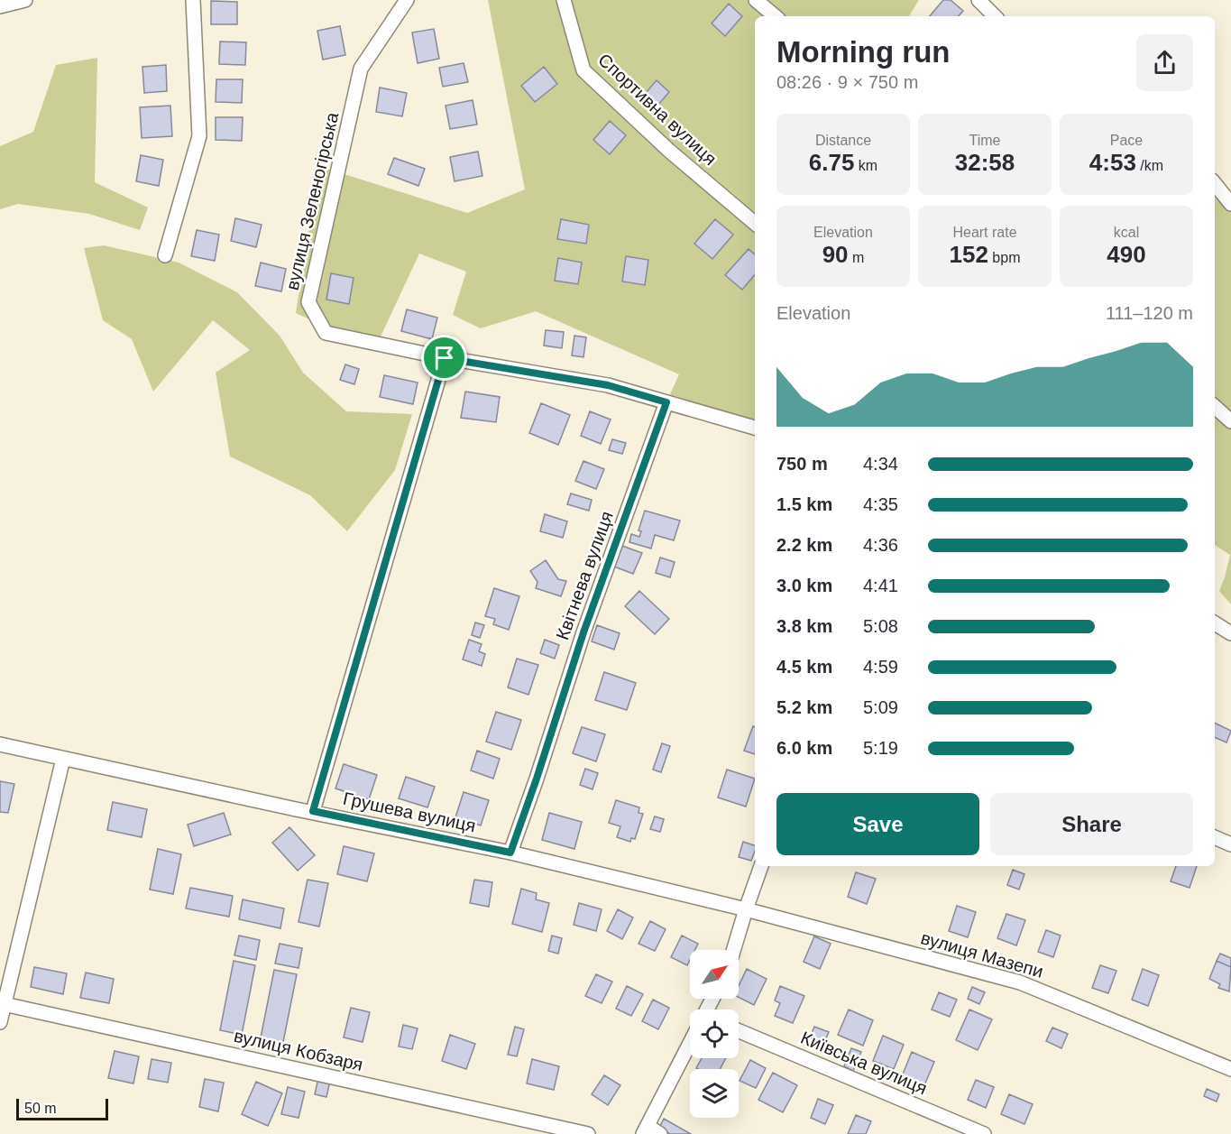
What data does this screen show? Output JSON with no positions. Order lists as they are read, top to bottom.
{
  "streets": {
    "street": [
      "Спортивна вулиця",
      "вулиця Зеленогірська",
      "Квітнева вулиця",
      "Грушева вулиця",
      "вулиця Мазепи",
      "вулиця Кобзаря",
      "Київська вулиця"
    ]
  },
  "crossings": [
    ["вулиця Зеленогірська", "Квітнева вулиця"],
    ["Квітнева вулиця", "Грушева вулиця"],
    ["Грушева вулиця", "вулиця Мазепи"]
  ],
  "scale_bar": "50 m",
  "north": "top right",
  "page": {
    "heading": ["Morning run", "08:26 · 9 × 750 m"],
    "stats": [
      ["Distance", "6.75 km"],
      ["Time", "32:58"],
      ["Pace", "4:53 /km"],
      ["Elevation", "90 m"],
      ["Heart rate", "152 bpm"],
      ["kcal", "490"]
    ],
    "chart": ["Elevation", "111–120 m"],
    "list": [
      {
        "name": "750 m",
        "note": "4:34"
      },
      {
        "name": "1.5 km",
        "note": "4:35"
      },
      {
        "name": "2.2 km",
        "note": "4:36"
      },
      {
        "name": "3.0 km",
        "note": "4:41"
      },
      {
        "name": "3.8 km",
        "note": "5:08"
      },
      {
        "name": "4.5 km",
        "note": "4:59"
      },
      {
        "name": "5.2 km",
        "note": "5:09"
      },
      {
        "name": "6.0 km",
        "note": "5:19"
      }
    ],
    "buttons": ["Save", "Share"],
    "scale": "50 m"
  }
}
